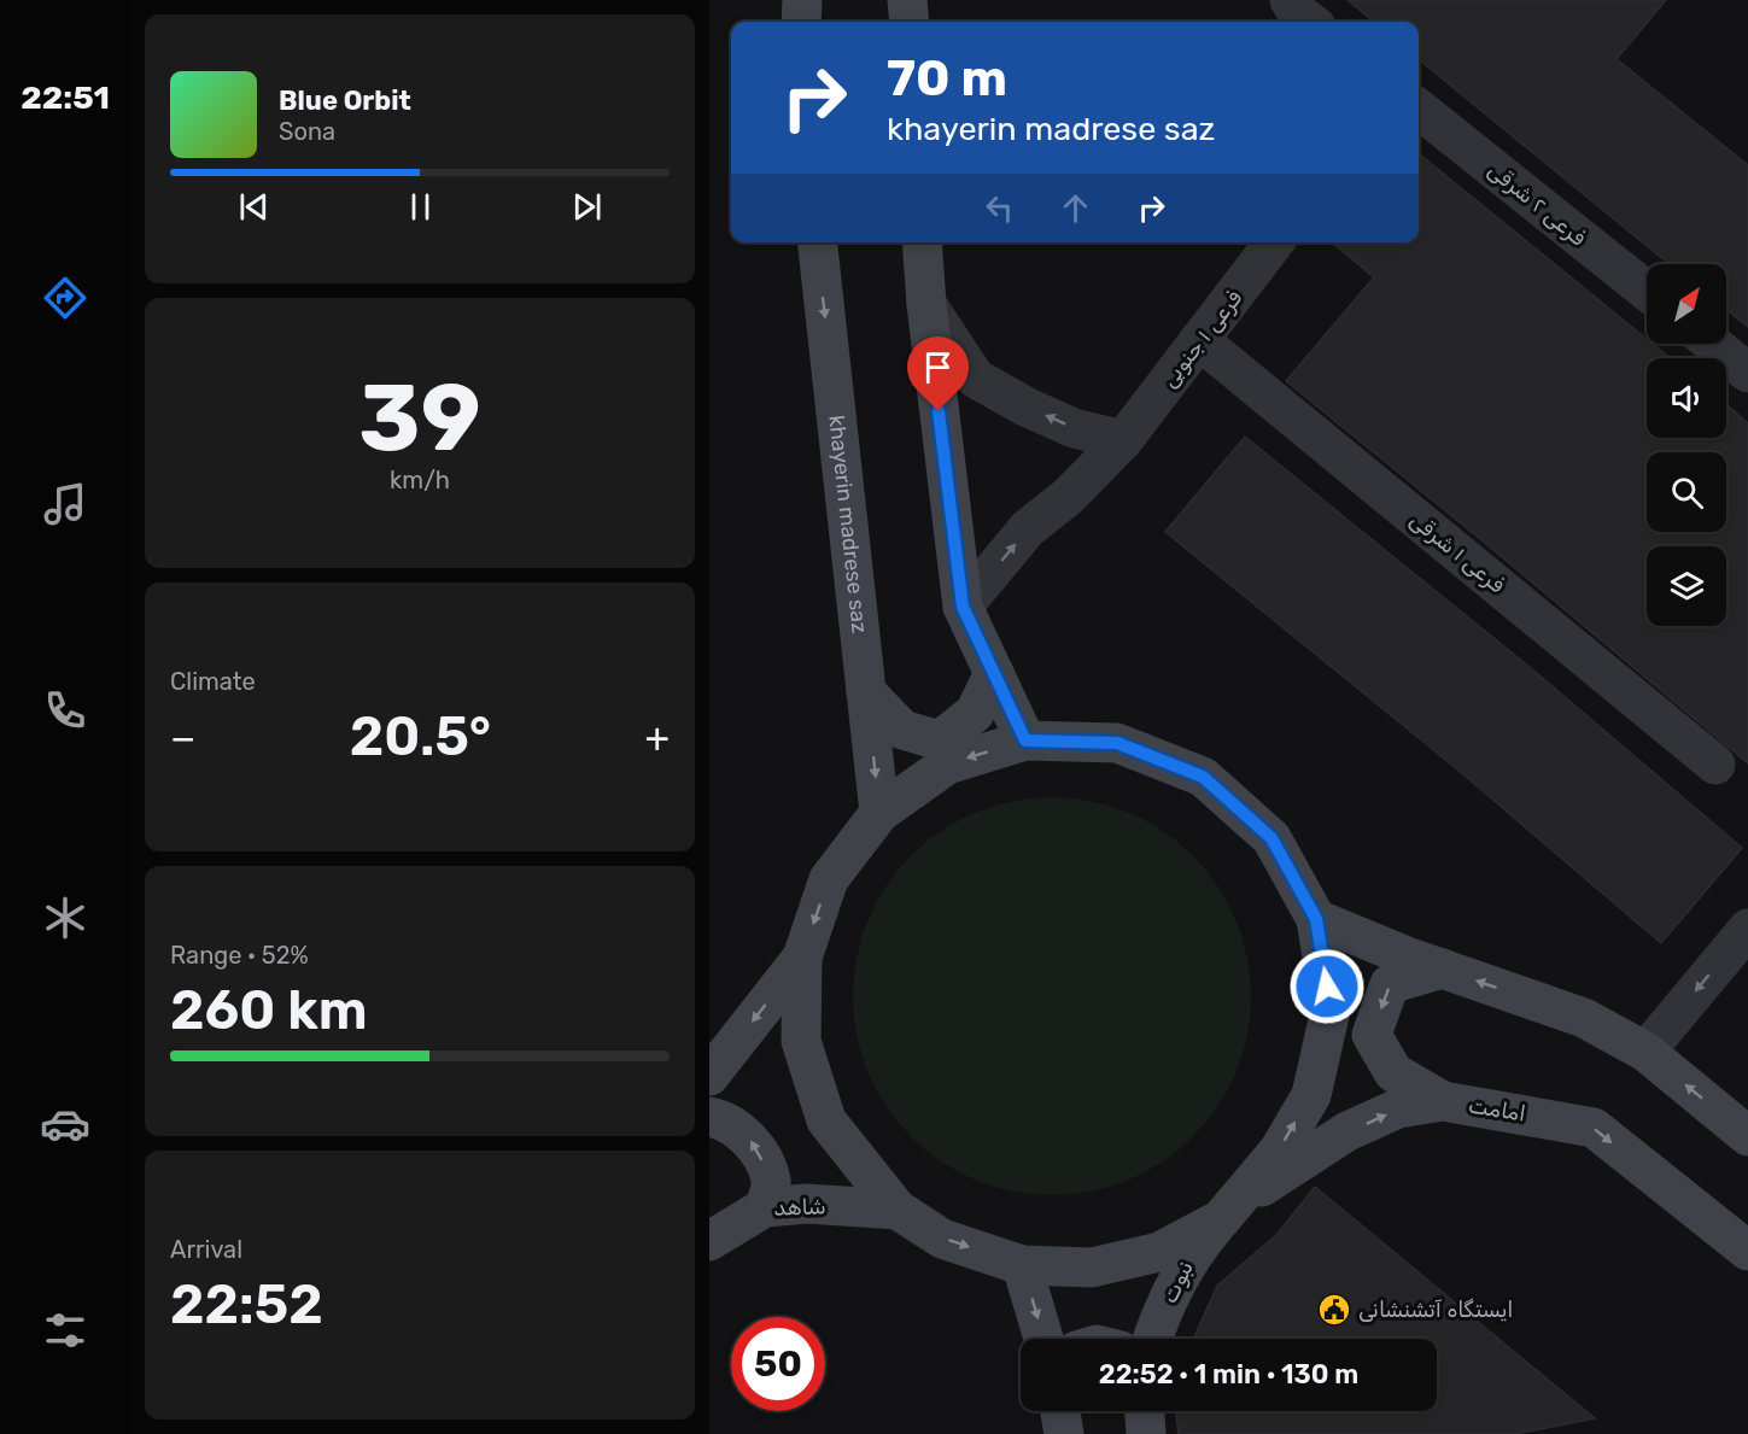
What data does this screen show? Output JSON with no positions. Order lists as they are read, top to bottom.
{
  "streets": {
    "main road": [
      "khayerin madrese saz",
      "امامت",
      "شاهد",
      "نبوت"
    ],
    "street": ["فرعی ۲ شرقی", "فرعی ۱ جنوبی", "فرعی ۱ شرقی"]
  },
  "crossings": [
    ["فرعی ۱ جنوبی", "فرعی ۱ شرقی"],
    ["امامت", "نبوت"]
  ],
  "one_way": ["فرعی ۱ جنوبی"],
  "places": {
    "public building": ["ایستگاه آتشنشانی"]
  },
  "north": "top right",
  "page": {
    "tabs": "22:51",
    "turn": ["70 m", "khayerin madrese saz"],
    "song": ["Blue Orbit", "Sona"],
    "tile": [
      ["39", "km/h"],
      "Climate",
      ["Range · 52%", "260 km"],
      ["Arrival", "22:52"]
    ],
    "heat": ["−", "20.5°", "+"],
    "limit": "50",
    "trip": "22:52 · 1 min · 130 m"
  }
}
